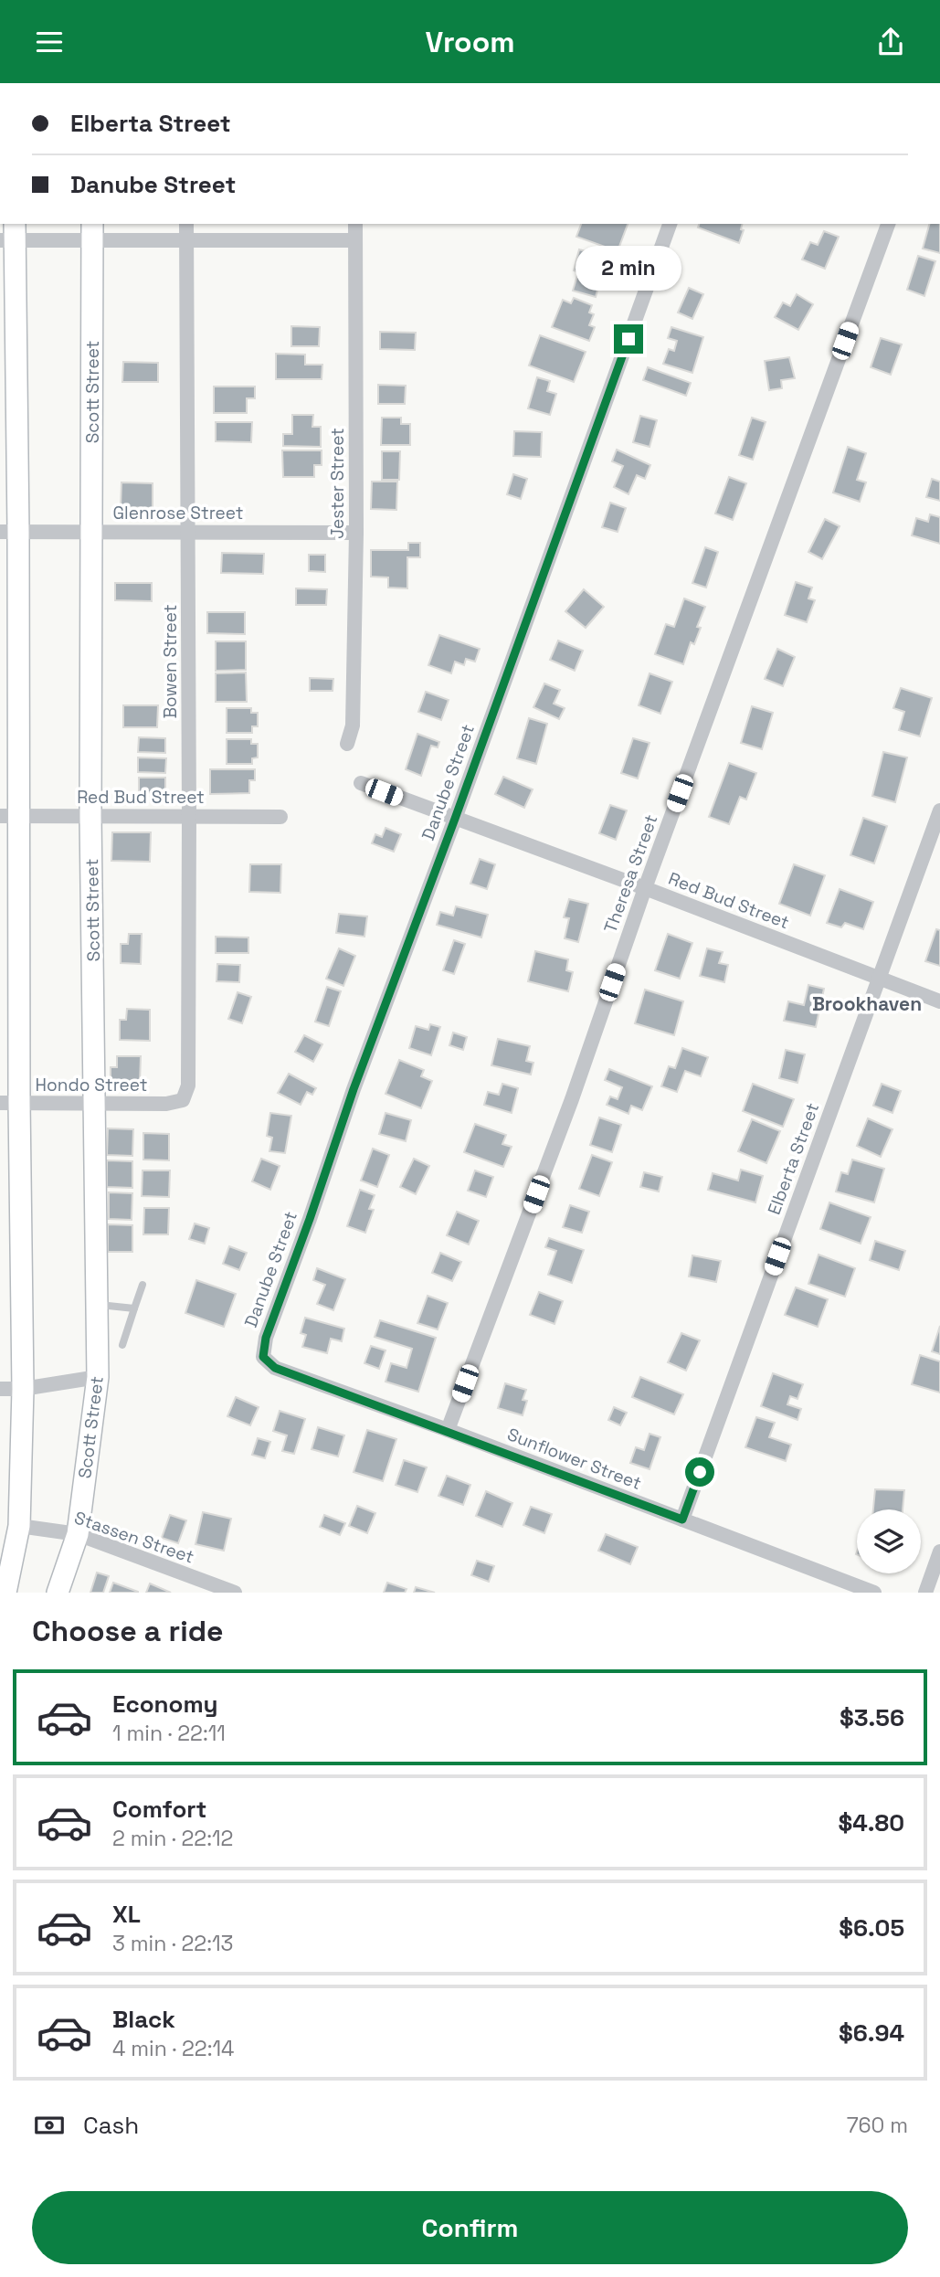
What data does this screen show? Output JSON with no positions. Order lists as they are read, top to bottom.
{
  "streets": {
    "main road": ["Scott Street"],
    "street": [
      "Jester Street",
      "Glenrose Street",
      "Bowen Street",
      "Danube Street",
      "Red Bud Street",
      "Theresa Street",
      "Hondo Street",
      "Elberta Street",
      "Sunflower Street",
      "Stassen Street"
    ]
  },
  "crossings": [
    ["Scott Street", "Glenrose Street"],
    ["Scott Street", "Red Bud Street"],
    ["Scott Street", "Hondo Street"],
    ["Scott Street", "Stassen Street"],
    ["Jester Street", "Glenrose Street"],
    ["Glenrose Street", "Bowen Street"],
    ["Bowen Street", "Red Bud Street"],
    ["Bowen Street", "Hondo Street"],
    ["Danube Street", "Red Bud Street"],
    ["Danube Street", "Sunflower Street"],
    ["Red Bud Street", "Theresa Street"],
    ["Red Bud Street", "Elberta Street"],
    ["Theresa Street", "Sunflower Street"],
    ["Elberta Street", "Sunflower Street"]
  ],
  "districts": ["Brookhaven"],
  "page": {
    "header": "Vroom",
    "banner": ["Elberta Street", "Danube Street"],
    "bubble": "2 min",
    "heading": "Choose a ride",
    "list": [
      {
        "name": "Economy",
        "note": "1 min · 22:11",
        "value": "$3.56"
      },
      {
        "name": "Comfort",
        "note": "2 min · 22:12",
        "value": "$4.80"
      },
      {
        "name": "XL",
        "note": "3 min · 22:13",
        "value": "$6.05"
      },
      {
        "name": "Black",
        "note": "4 min · 22:14",
        "value": "$6.94"
      }
    ],
    "pay": ["Cash", "760 m"],
    "buttons": "Confirm"
  }
}
